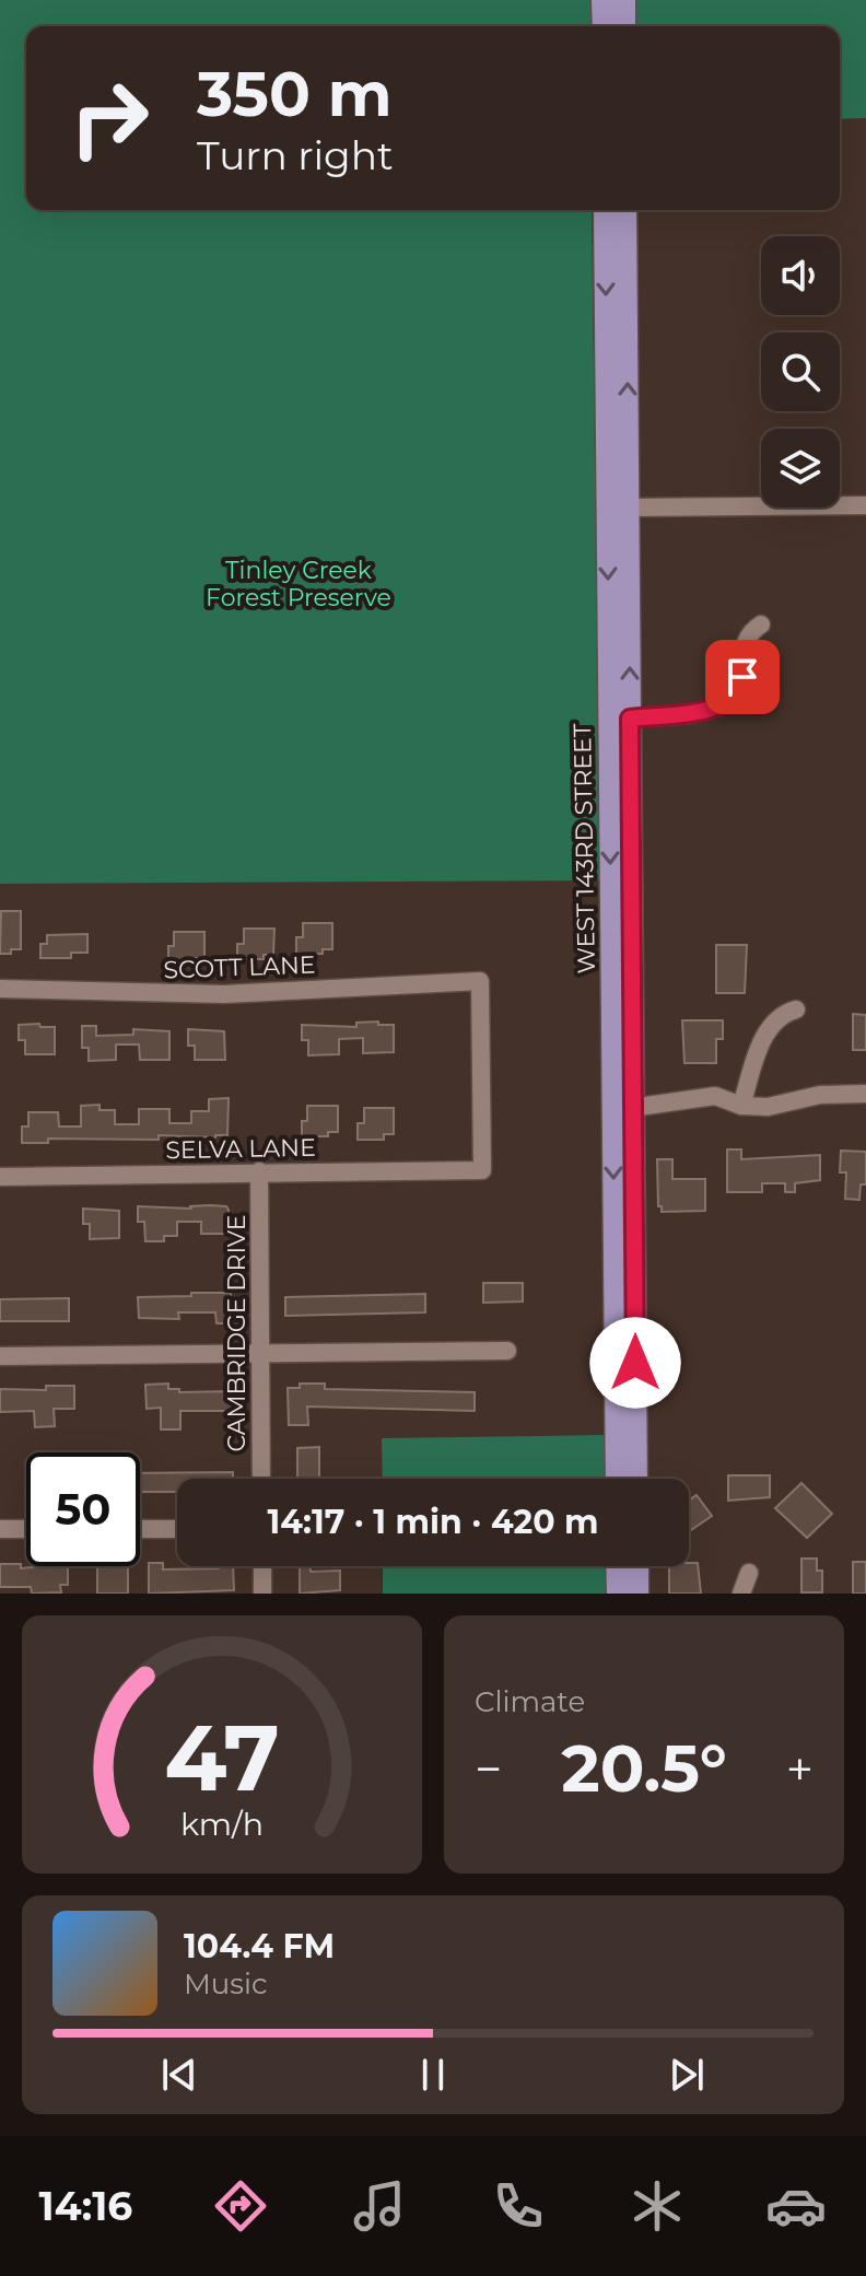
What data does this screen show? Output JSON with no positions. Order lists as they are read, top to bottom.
{
  "streets": {
    "main road": ["WEST 143RD STREET"],
    "street": ["SCOTT LANE", "SELVA LANE", "CAMBRIDGE DRIVE"]
  },
  "crossings": [
    ["SCOTT LANE", "SELVA LANE"],
    ["SELVA LANE", "CAMBRIDGE DRIVE"]
  ],
  "parks": ["Tinley Creek Forest Preserve"],
  "page": {
    "turn": ["350 m", "Turn right"],
    "limit": "50",
    "trip": "14:17 · 1 min · 420 m",
    "tile": "Climate",
    "heat": ["−", "20.5°", "+"],
    "song": ["104.4 FM", "Music"],
    "tabs": "14:16",
    "gauge": ["47", "km/h"]
  }
}
